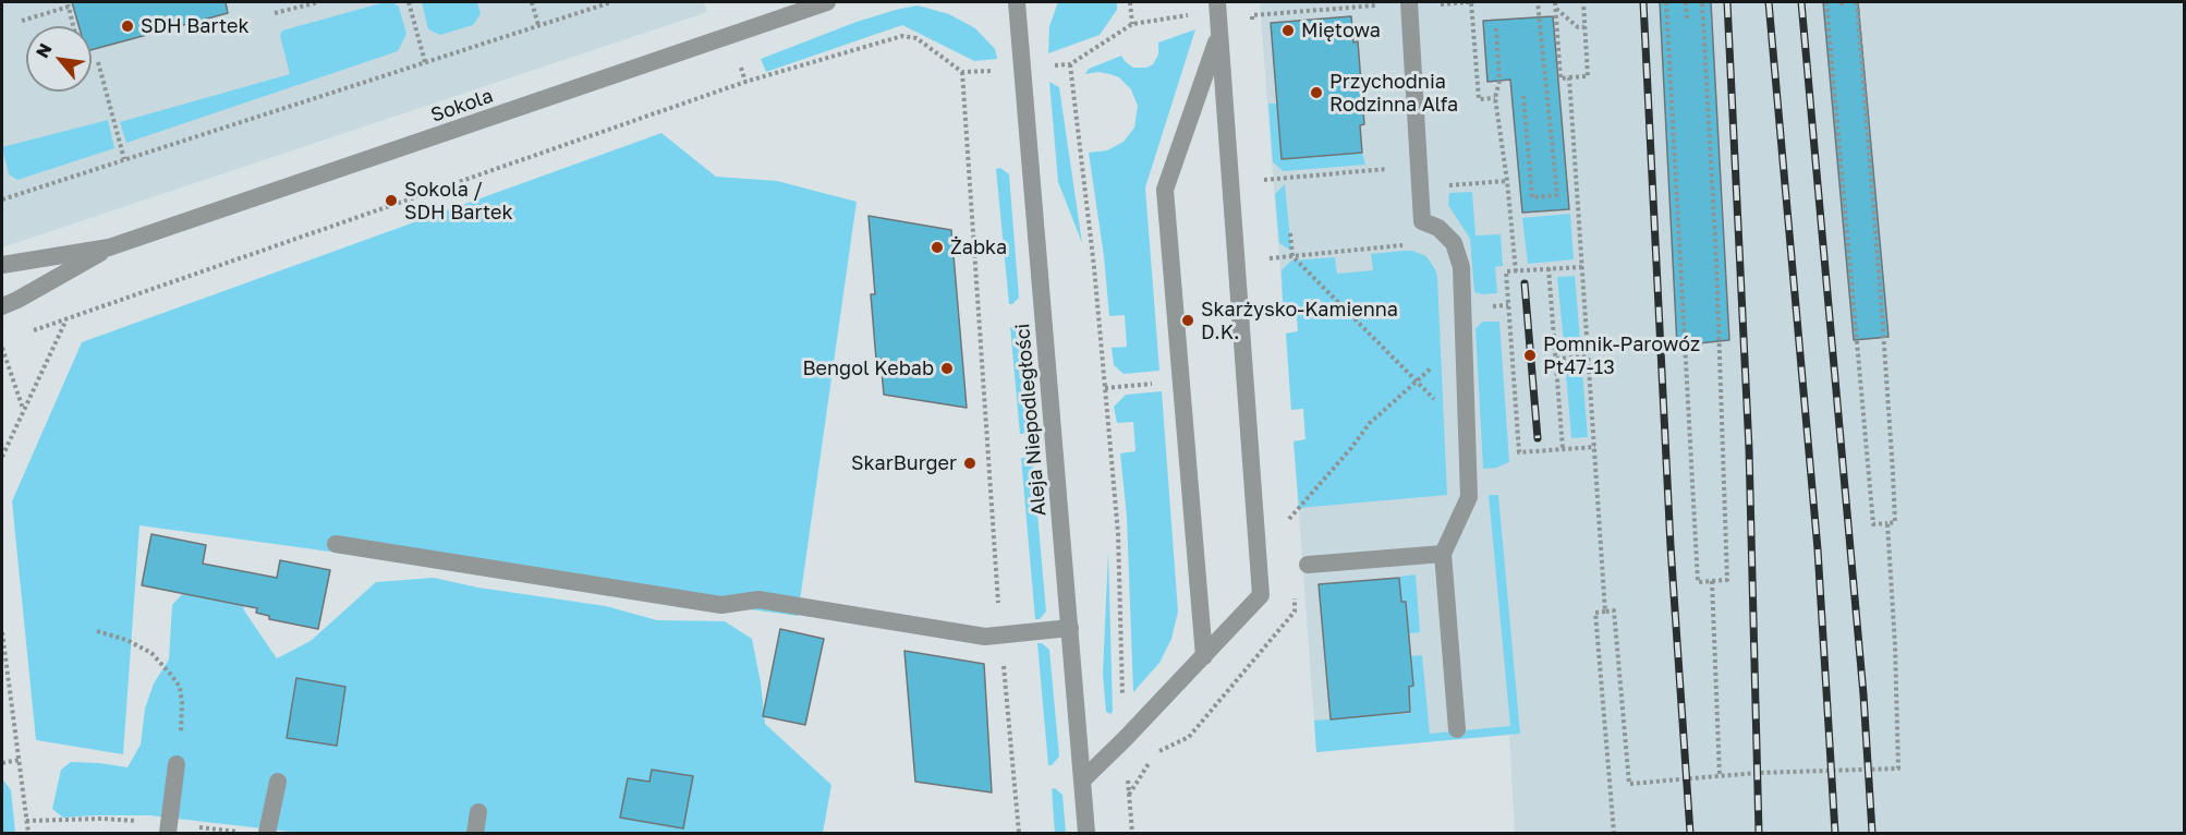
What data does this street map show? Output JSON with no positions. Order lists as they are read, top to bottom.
{
  "streets": {
    "street": ["Sokola", "Aleja Niepodległości"]
  },
  "places": [
    "SDH Bartek",
    "Miętowa",
    "Przychodnia Rodzinna Alfa",
    "Sokola / SDH Bartek",
    "Żabka",
    "Skarżysko-Kamienna D.K.",
    "Pomnik-Parowóz Pt47-13",
    "Bengol Kebab",
    "SkarBurger"
  ],
  "north": "top left"
}
